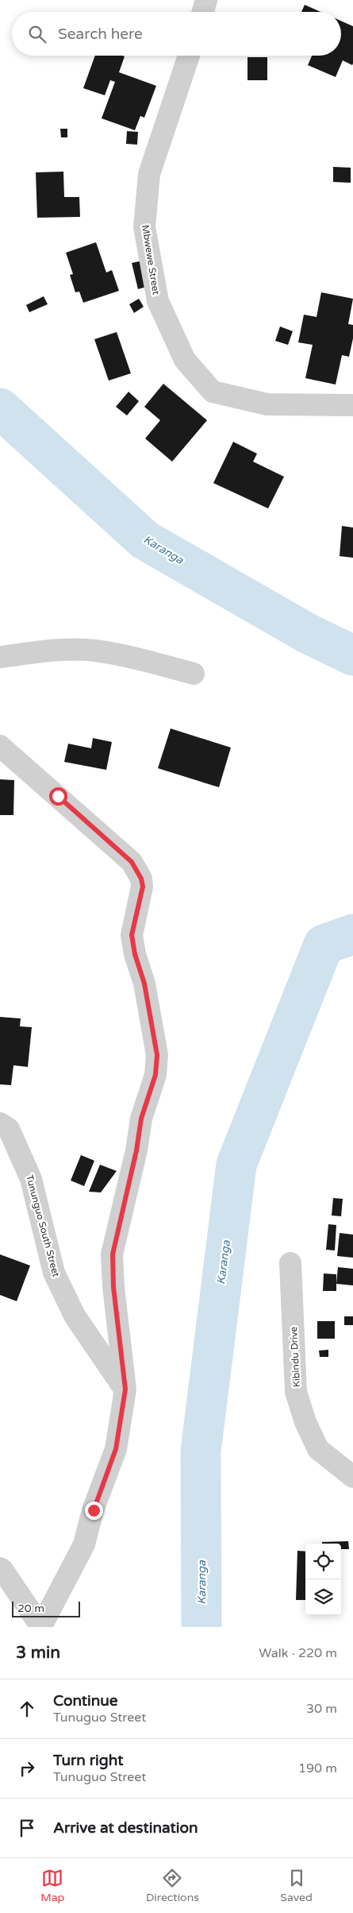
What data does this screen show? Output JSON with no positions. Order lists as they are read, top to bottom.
{
  "streets": {
    "street": ["Mbwewe Street", "Tununguo South Street", "Kibindu Drive"]
  },
  "water": ["Karanga"],
  "scale_bar": "20 m",
  "page": {
    "search": "Search here",
    "scale": "20 m",
    "heading": ["3 min", "Walk · 220 m"],
    "list": [
      ["Continue", "Tunuguo Street", "30 m"],
      ["Turn right", "Tunuguo Street", "190 m"],
      "Arrive at destination"
    ],
    "nav": ["Map", "Directions", "Saved"]
  }
}
